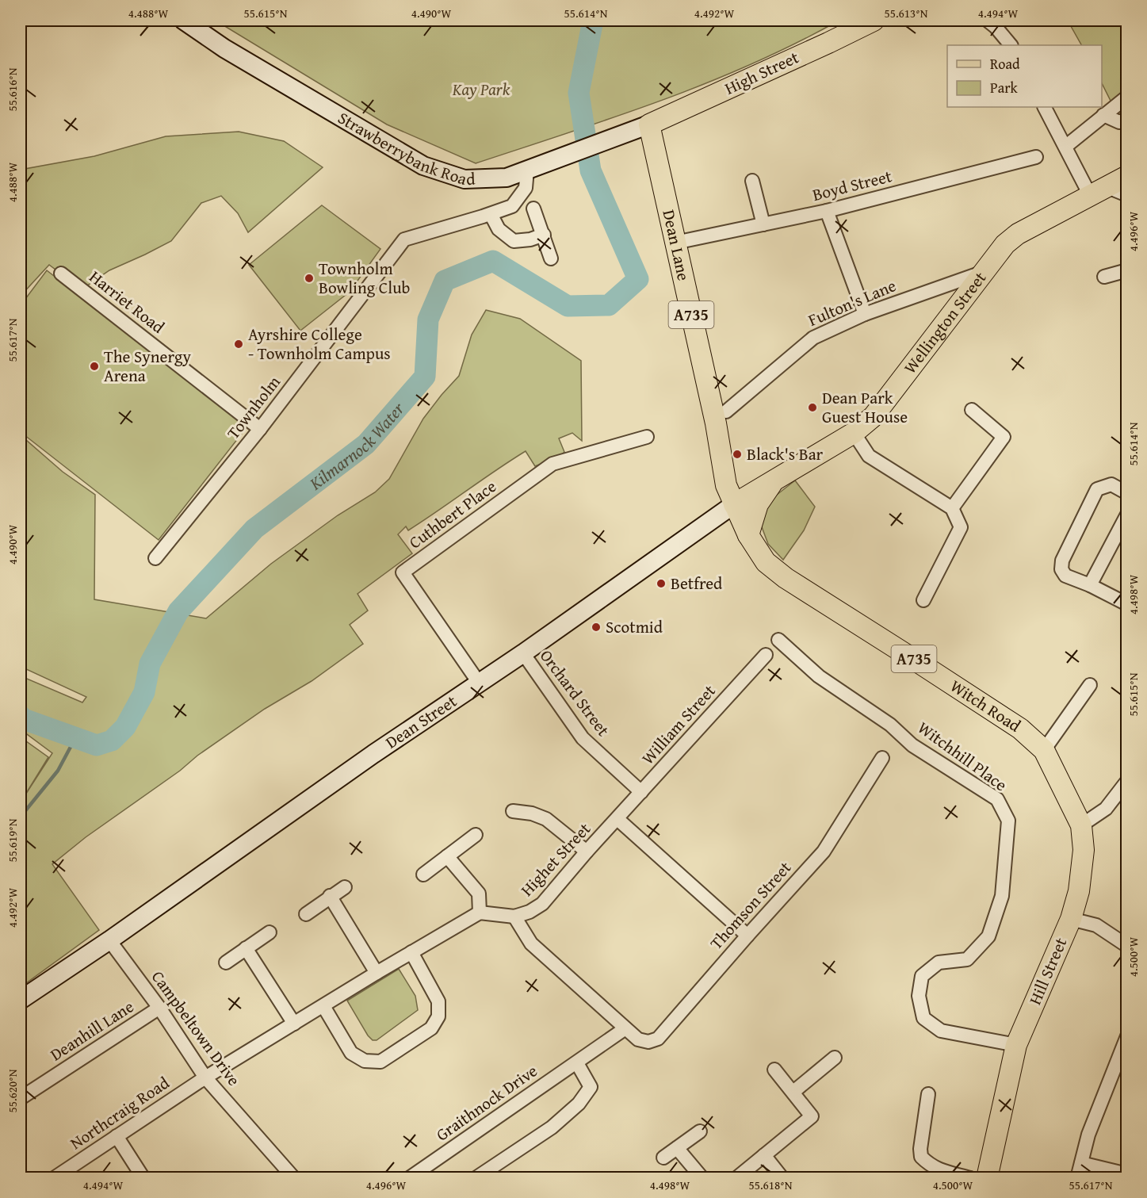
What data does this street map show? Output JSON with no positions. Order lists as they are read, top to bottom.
{
  "streets": {
    "main road": [
      "High Street",
      "Strawberrybank Road",
      "Dean Lane",
      "A735",
      "Wellington Street",
      "Witch Road",
      "Dean Street",
      "Hill Street"
    ],
    "street": [
      "Boyd Street",
      "Harriet Road",
      "Fulton's Lane",
      "Townholm",
      "Cuthbert Place",
      "Orchard Street",
      "William Street",
      "Witchhill Place",
      "Highet Street",
      "Thomson Street",
      "Campbeltown Drive",
      "Deanhill Lane",
      "Graithnock Drive",
      "Northcraig Road"
    ]
  },
  "crossings": [
    ["High Street", "Strawberrybank Road"],
    ["High Street", "Dean Lane"],
    ["Strawberrybank Road", "Dean Lane"],
    ["Strawberrybank Road", "Townholm"],
    ["Boyd Street", "Dean Lane"],
    ["Dean Lane", "Wellington Street"],
    ["Dean Lane", "Witch Road"],
    ["Dean Lane", "Dean Street"],
    ["Harriet Road", "Townholm"],
    ["Fulton's Lane", "Wellington Street"],
    ["Wellington Street", "Witch Road"],
    ["Wellington Street", "Dean Street"],
    ["Cuthbert Place", "Dean Street"],
    ["Orchard Street", "Dean Street"],
    ["Orchard Street", "William Street"],
    ["Witch Road", "Dean Street"],
    ["Witch Road", "Hill Street"],
    ["Dean Street", "Campbeltown Drive"],
    ["William Street", "Highet Street"],
    ["Witchhill Place", "Hill Street"],
    ["Highet Street", "Thomson Street"],
    ["Thomson Street", "Graithnock Drive"],
    ["Campbeltown Drive", "Deanhill Lane"],
    ["Campbeltown Drive", "Northcraig Road"]
  ],
  "water": ["Kilmarnock Water"],
  "parks": ["Kay Park"],
  "places": [
    "Townholm Bowling Club",
    "Ayrshire College - Townholm Campus",
    "The Synergy Arena",
    "Dean Park Guest House",
    "Black's Bar",
    "Betfred",
    "Scotmid"
  ],
  "legend": ["Road", "Park"],
  "coordinates": [
    "4.488°W",
    "55.615°N",
    "4.490°W",
    "55.614°N",
    "4.492°W",
    "55.613°N",
    "4.494°W",
    "55.616°N",
    "4.496°W",
    "55.617°N",
    "4.498°W",
    "55.619°N",
    "4.500°W",
    "55.620°N",
    "55.618°N"
  ]
}
